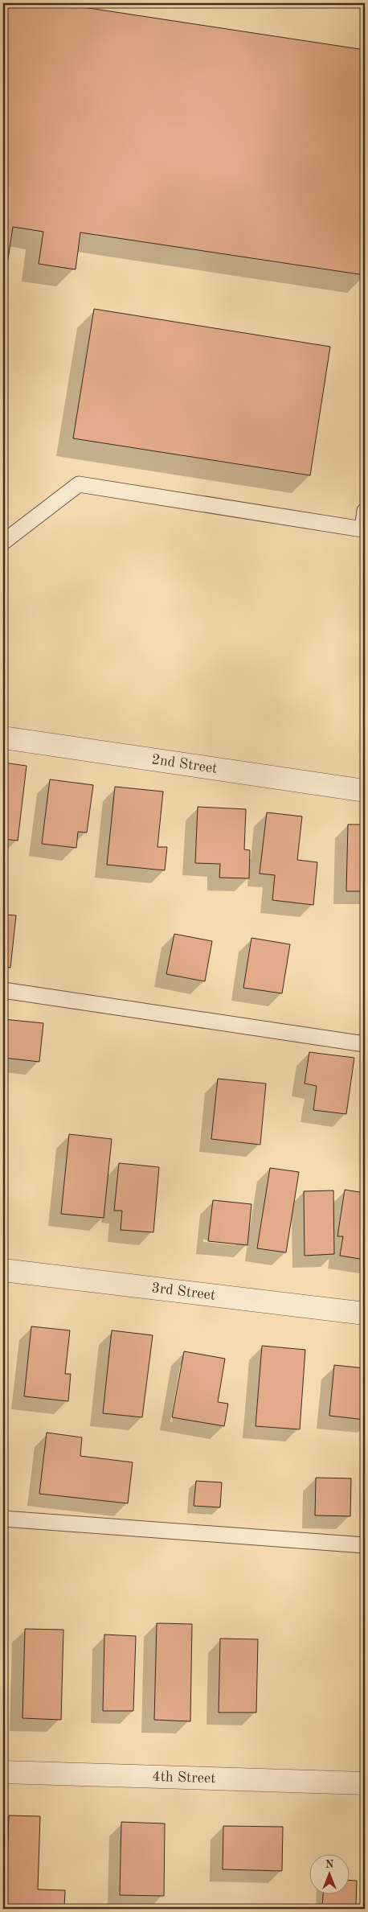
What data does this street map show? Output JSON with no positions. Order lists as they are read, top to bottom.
{
  "streets": {
    "street": ["2nd Street", "3rd Street", "4th Street"]
  },
  "north": "top"
}
